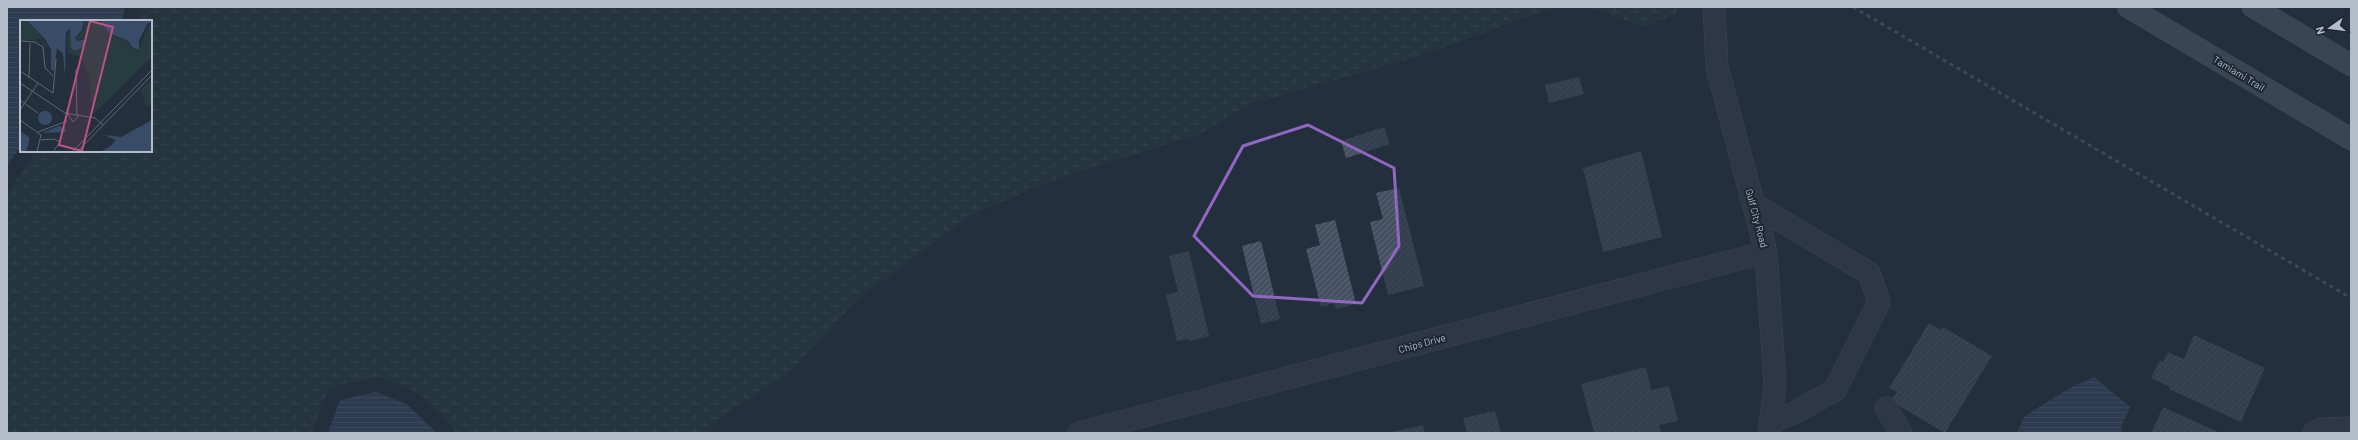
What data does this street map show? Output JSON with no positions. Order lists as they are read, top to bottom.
{
  "streets": {
    "main road": ["Tamiami Trail"],
    "street": ["Gulf City Road", "Chips Drive"]
  },
  "crossings": [
    ["Gulf City Road", "Chips Drive"]
  ],
  "north": "left"
}
